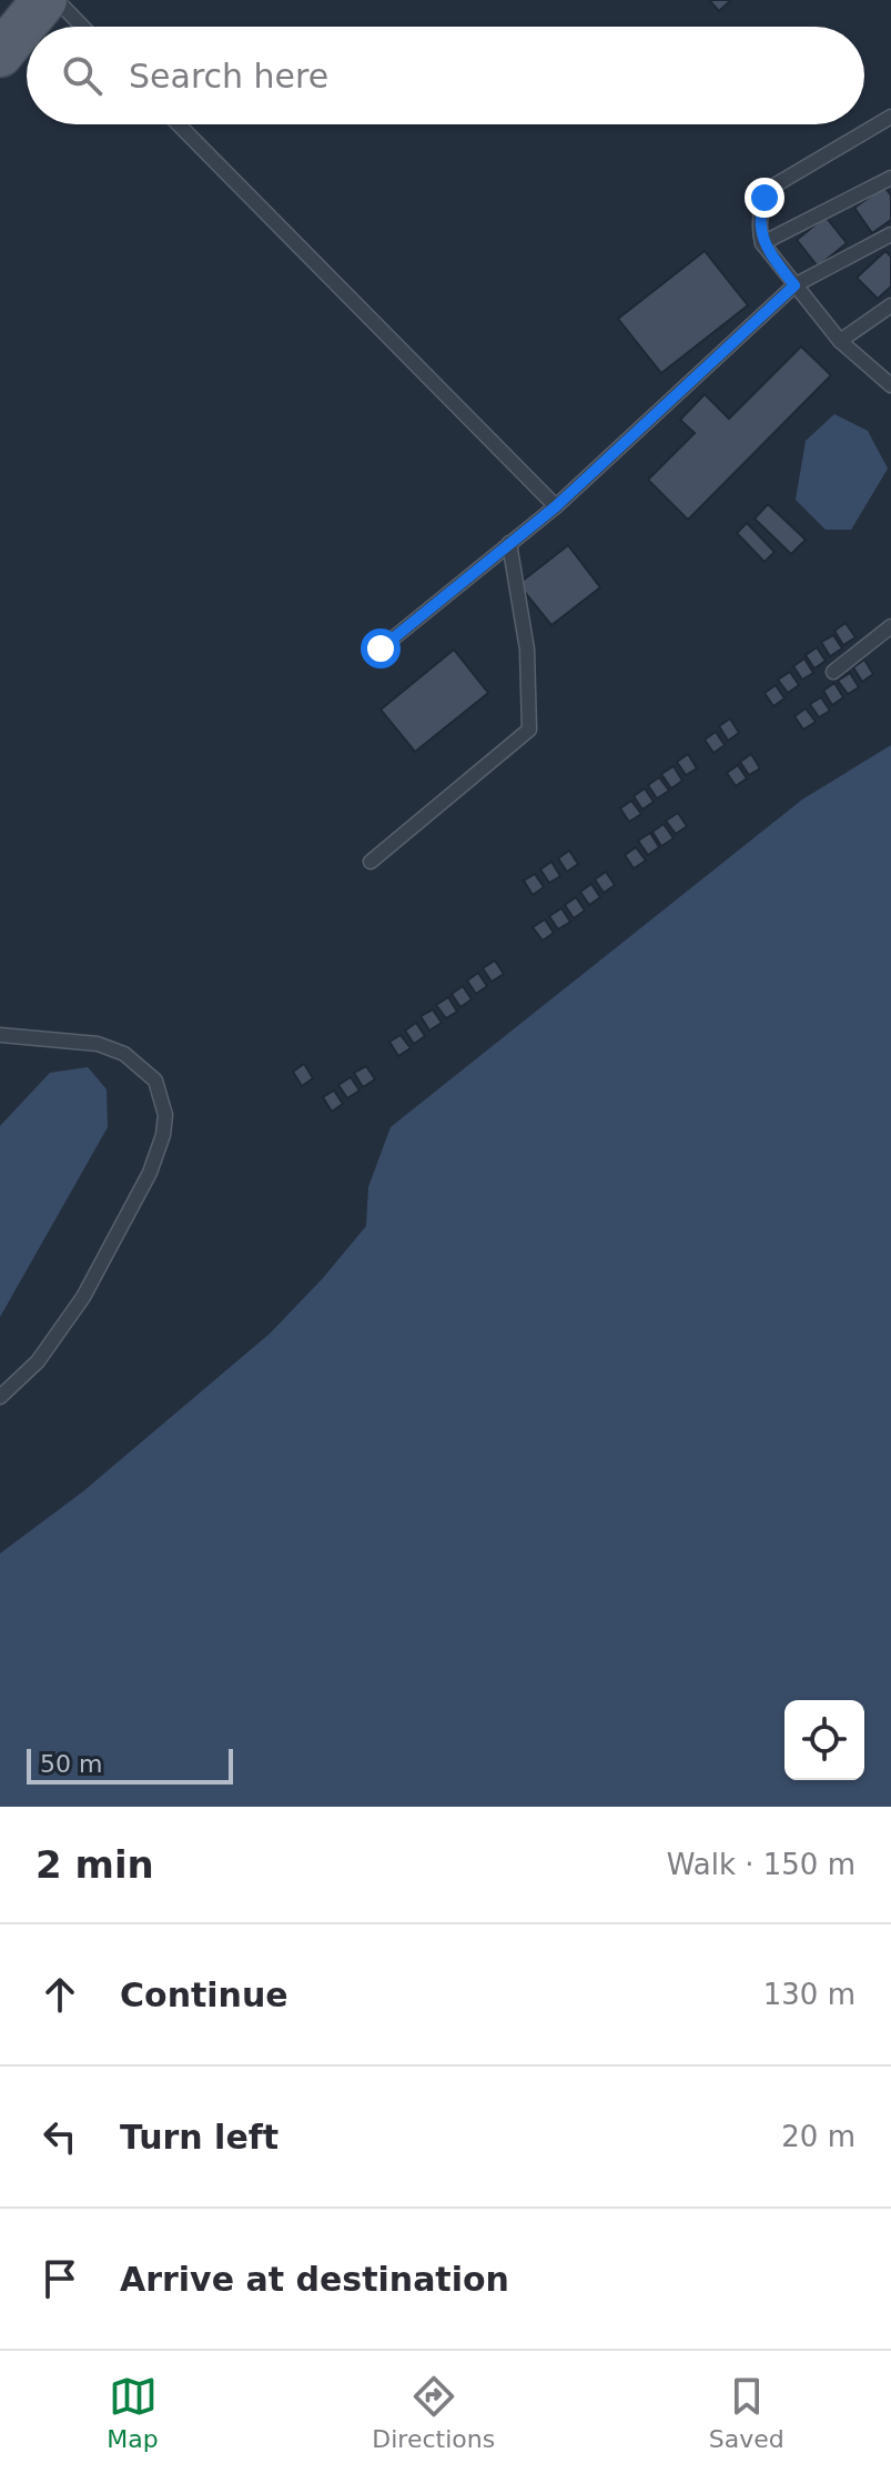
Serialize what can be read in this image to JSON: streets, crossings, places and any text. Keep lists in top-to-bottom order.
{
  "scale_bar": "50 m",
  "page": {
    "search": "Search here",
    "scale": "50 m",
    "heading": ["2 min", "Walk · 150 m"],
    "list": [
      ["Continue", "130 m"],
      ["Turn left", "20 m"],
      "Arrive at destination"
    ],
    "nav": ["Map", "Directions", "Saved"]
  }
}
